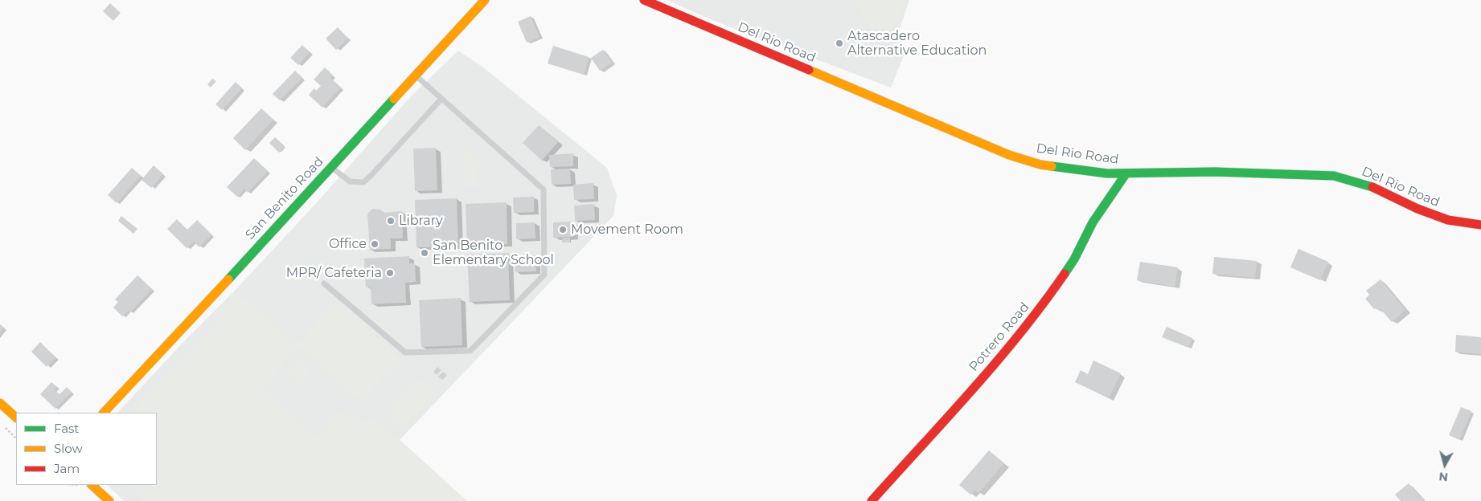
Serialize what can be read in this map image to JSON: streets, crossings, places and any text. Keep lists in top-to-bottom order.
{
  "streets": {
    "street": ["Del Rio Road", "San Benito Road", "Potrero Road"]
  },
  "crossings": [
    ["Del Rio Road", "Potrero Road"]
  ],
  "places": [
    "Atascadero Alternative Education",
    "Library",
    "Movement Room",
    "Office",
    "San Benito Elementary School",
    "MPR/ Cafeteria"
  ],
  "legend": ["Fast", "Slow", "Jam"],
  "north": "bottom"
}
